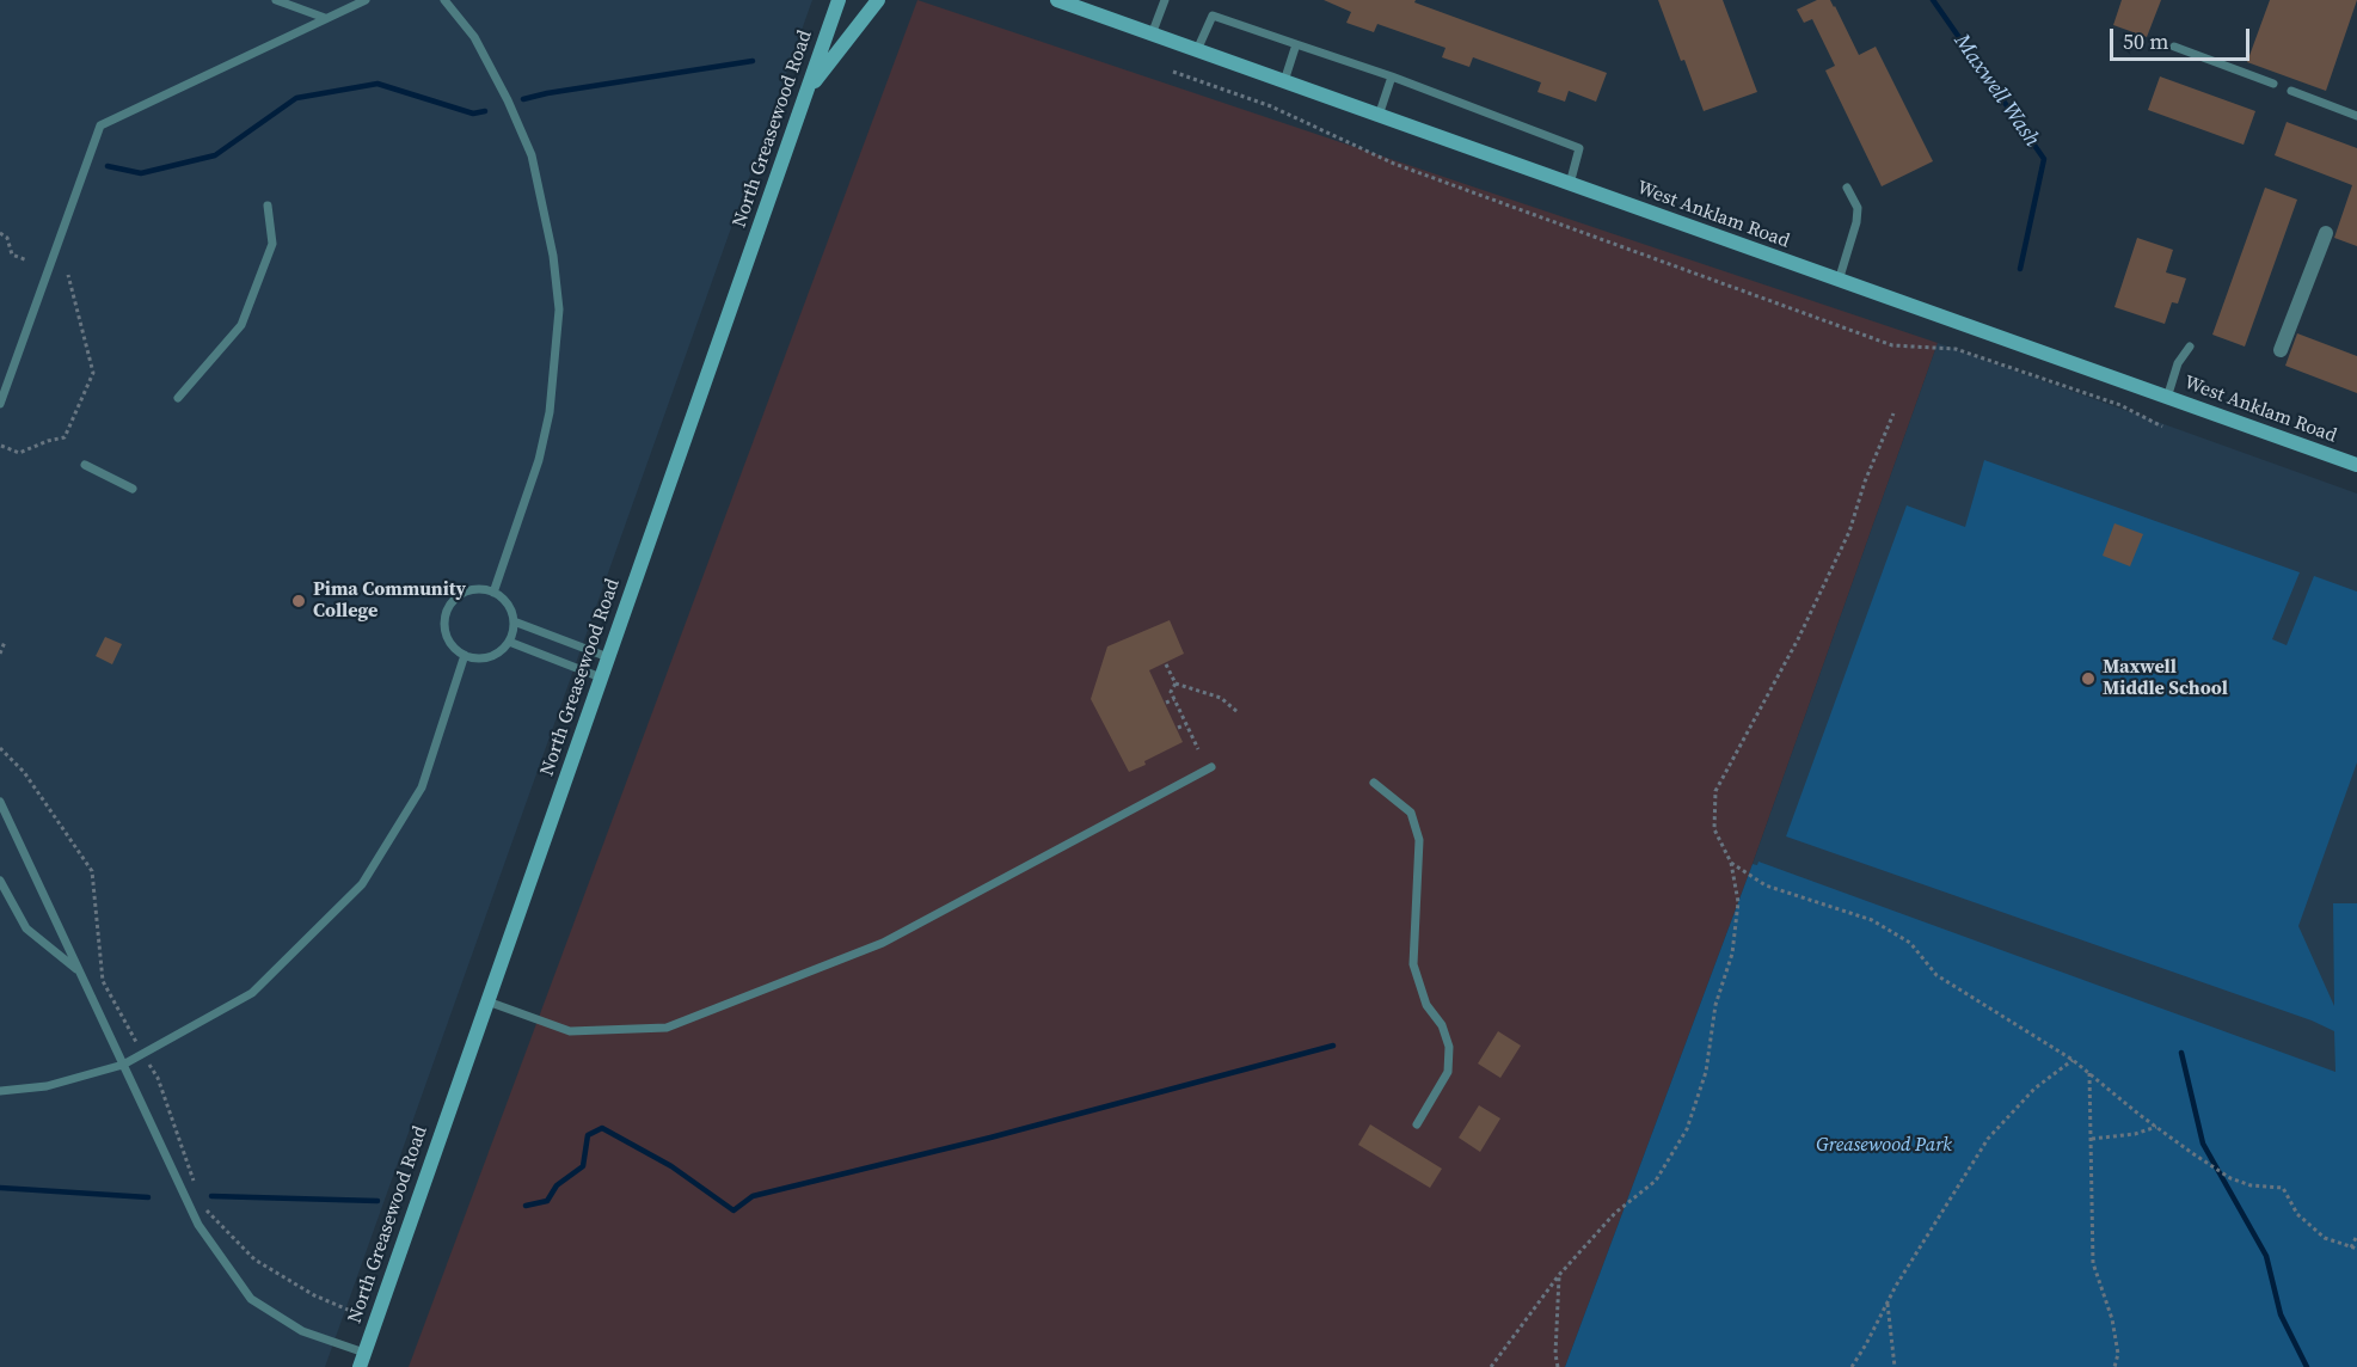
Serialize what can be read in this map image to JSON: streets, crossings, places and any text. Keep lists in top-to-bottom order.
{
  "streets": {
    "main road": ["North Greasewood Road", "West Anklam Road"]
  },
  "water": ["Maxwell Wash"],
  "parks": ["Greasewood Park"],
  "places": ["Pima Community College", "Maxwell Middle School"],
  "scale_bar": "50 m"
}
